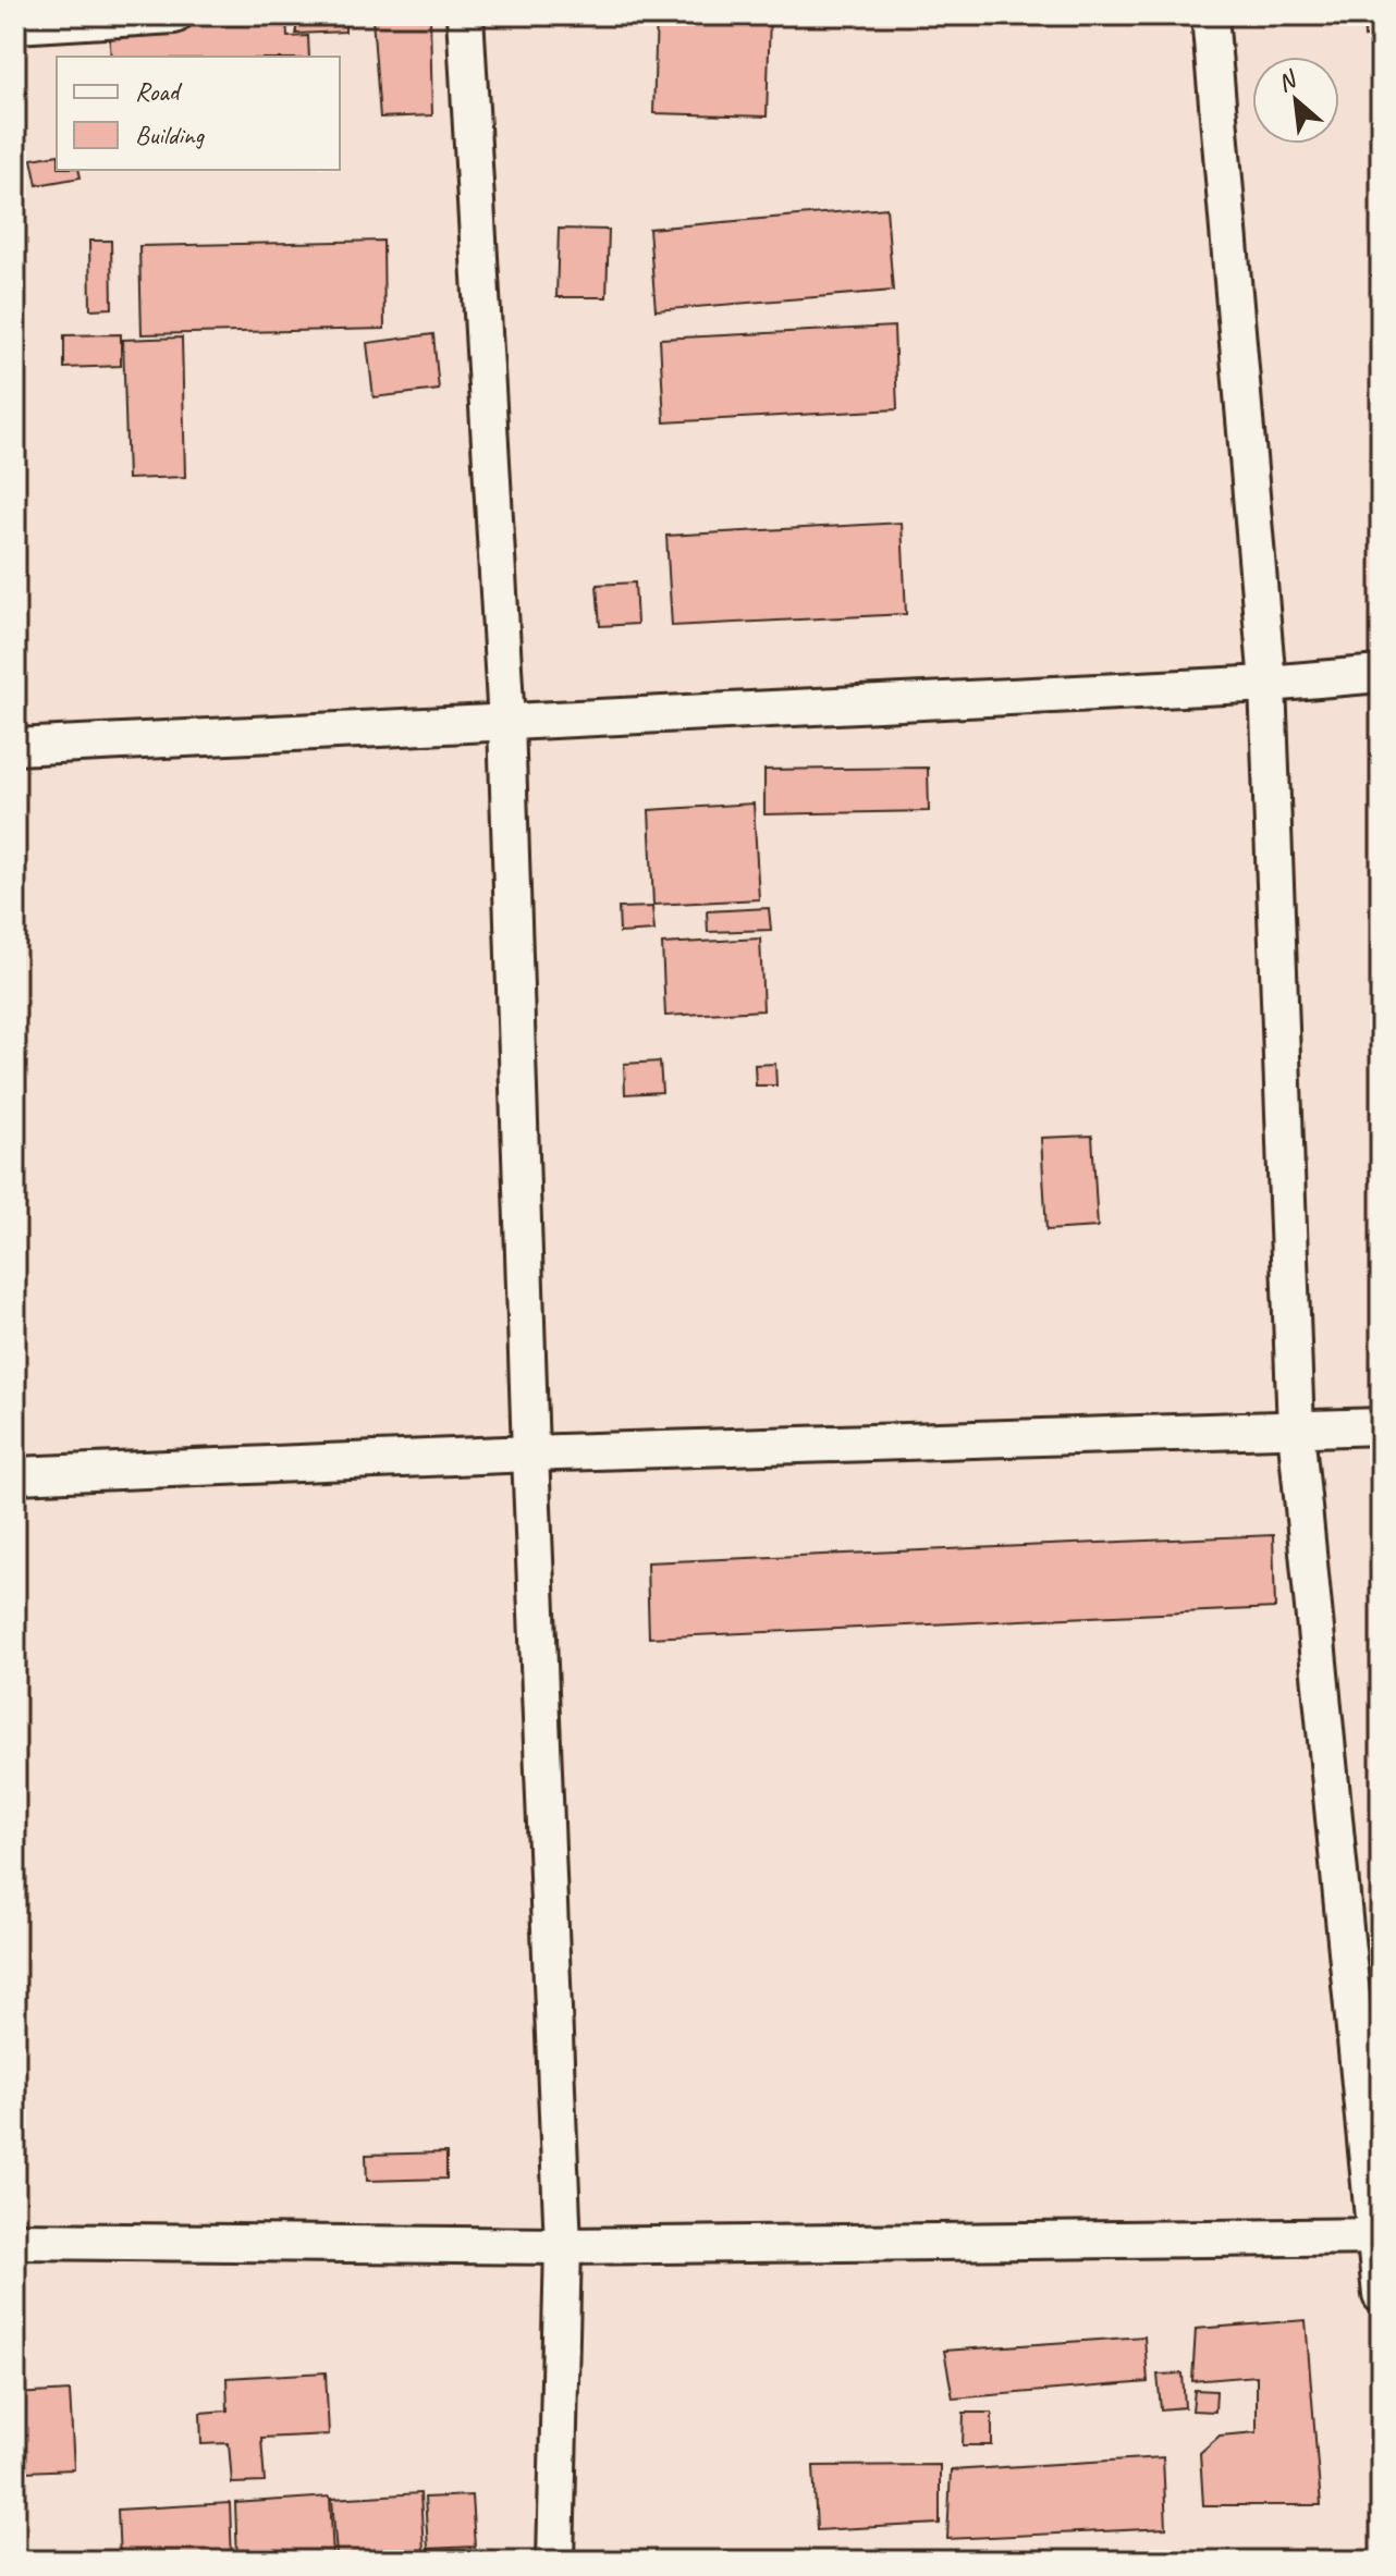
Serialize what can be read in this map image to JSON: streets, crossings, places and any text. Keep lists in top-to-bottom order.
{
  "legend": ["Road", "Building"],
  "north": "top left"
}
